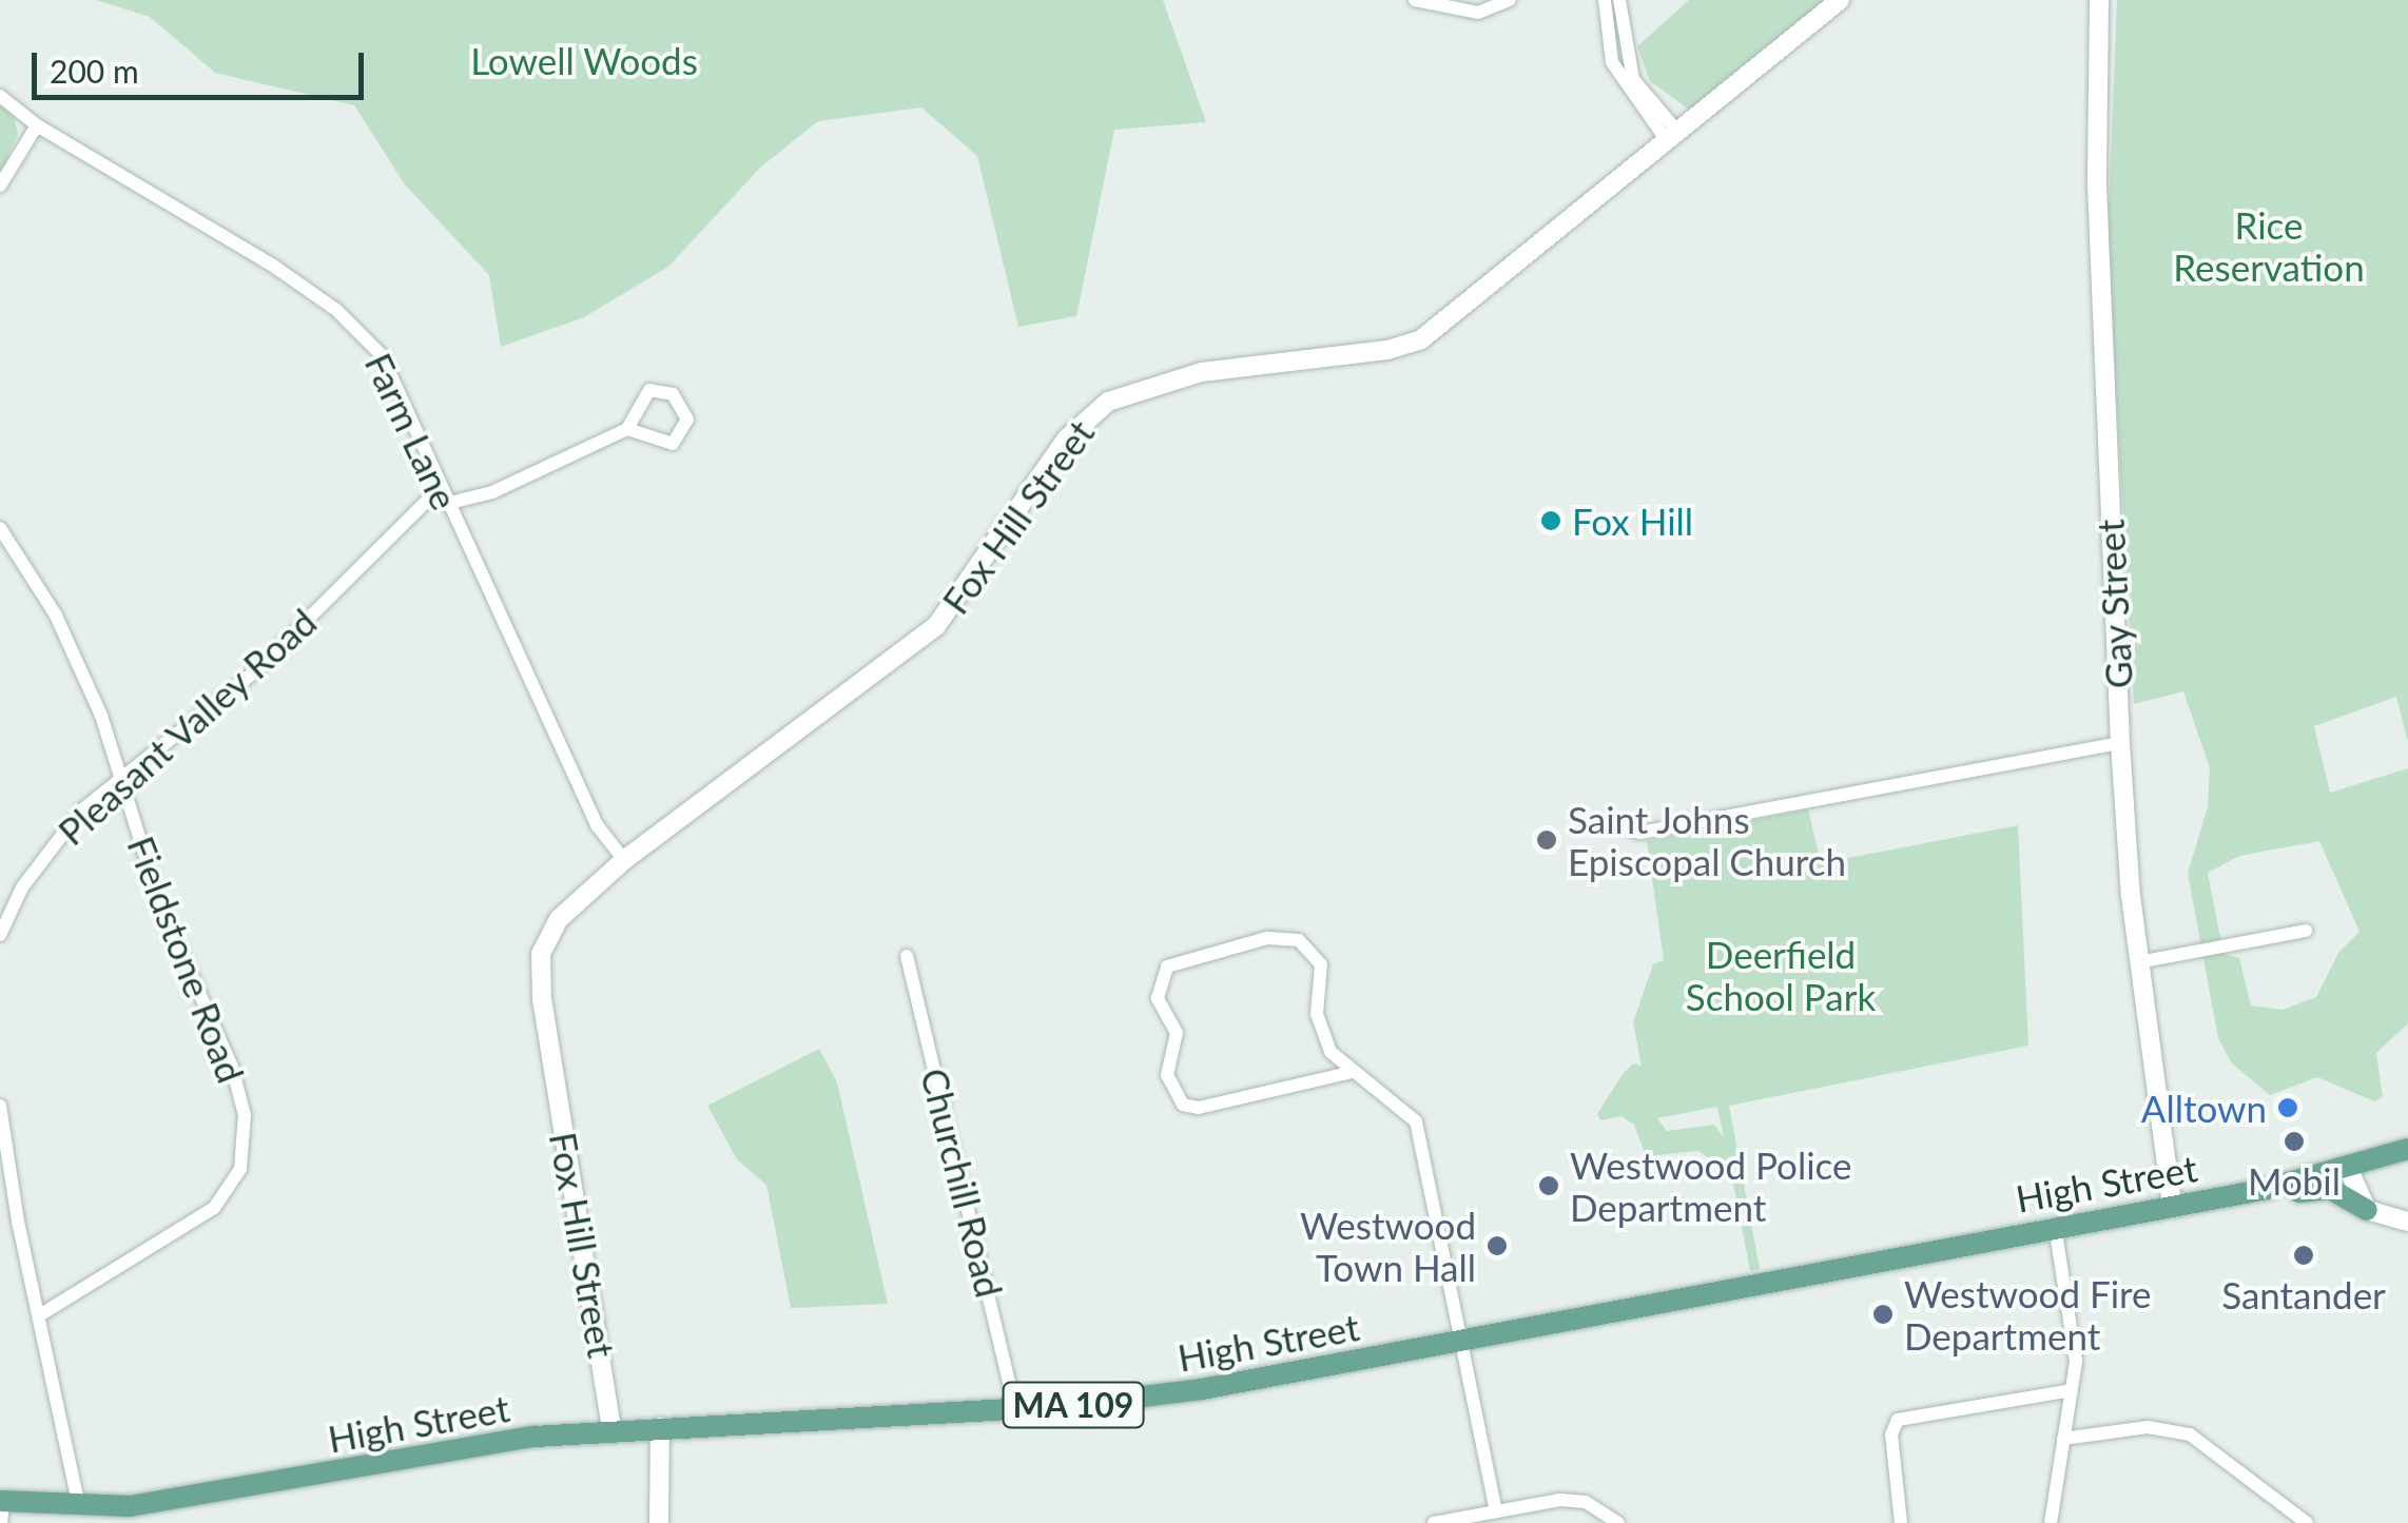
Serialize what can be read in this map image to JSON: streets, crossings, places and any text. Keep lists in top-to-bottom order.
{
  "streets": {
    "main road": ["High Street", "MA 109"],
    "street": [
      "Farm Lane",
      "Fox Hill Street",
      "Gay Street",
      "Pleasant Valley Road",
      "Fieldstone Road",
      "Churchill Road"
    ]
  },
  "crossings": [
    ["Farm Lane", "Fox Hill Street"],
    ["Farm Lane", "Pleasant Valley Road"],
    ["Fox Hill Street", "High Street"],
    ["Gay Street", "High Street"],
    ["Pleasant Valley Road", "Fieldstone Road"],
    ["Churchill Road", "High Street"]
  ],
  "parks": ["Lowell Woods", "Rice Reservation", "Deerfield School Park"],
  "places": [
    "Fox Hill",
    "Saint Johns Episcopal Church",
    "Alltown",
    "Mobil",
    "Westwood Police Department",
    "Westwood Town Hall",
    "Santander",
    "Westwood Fire Department"
  ],
  "scale_bar": "200 m"
}
